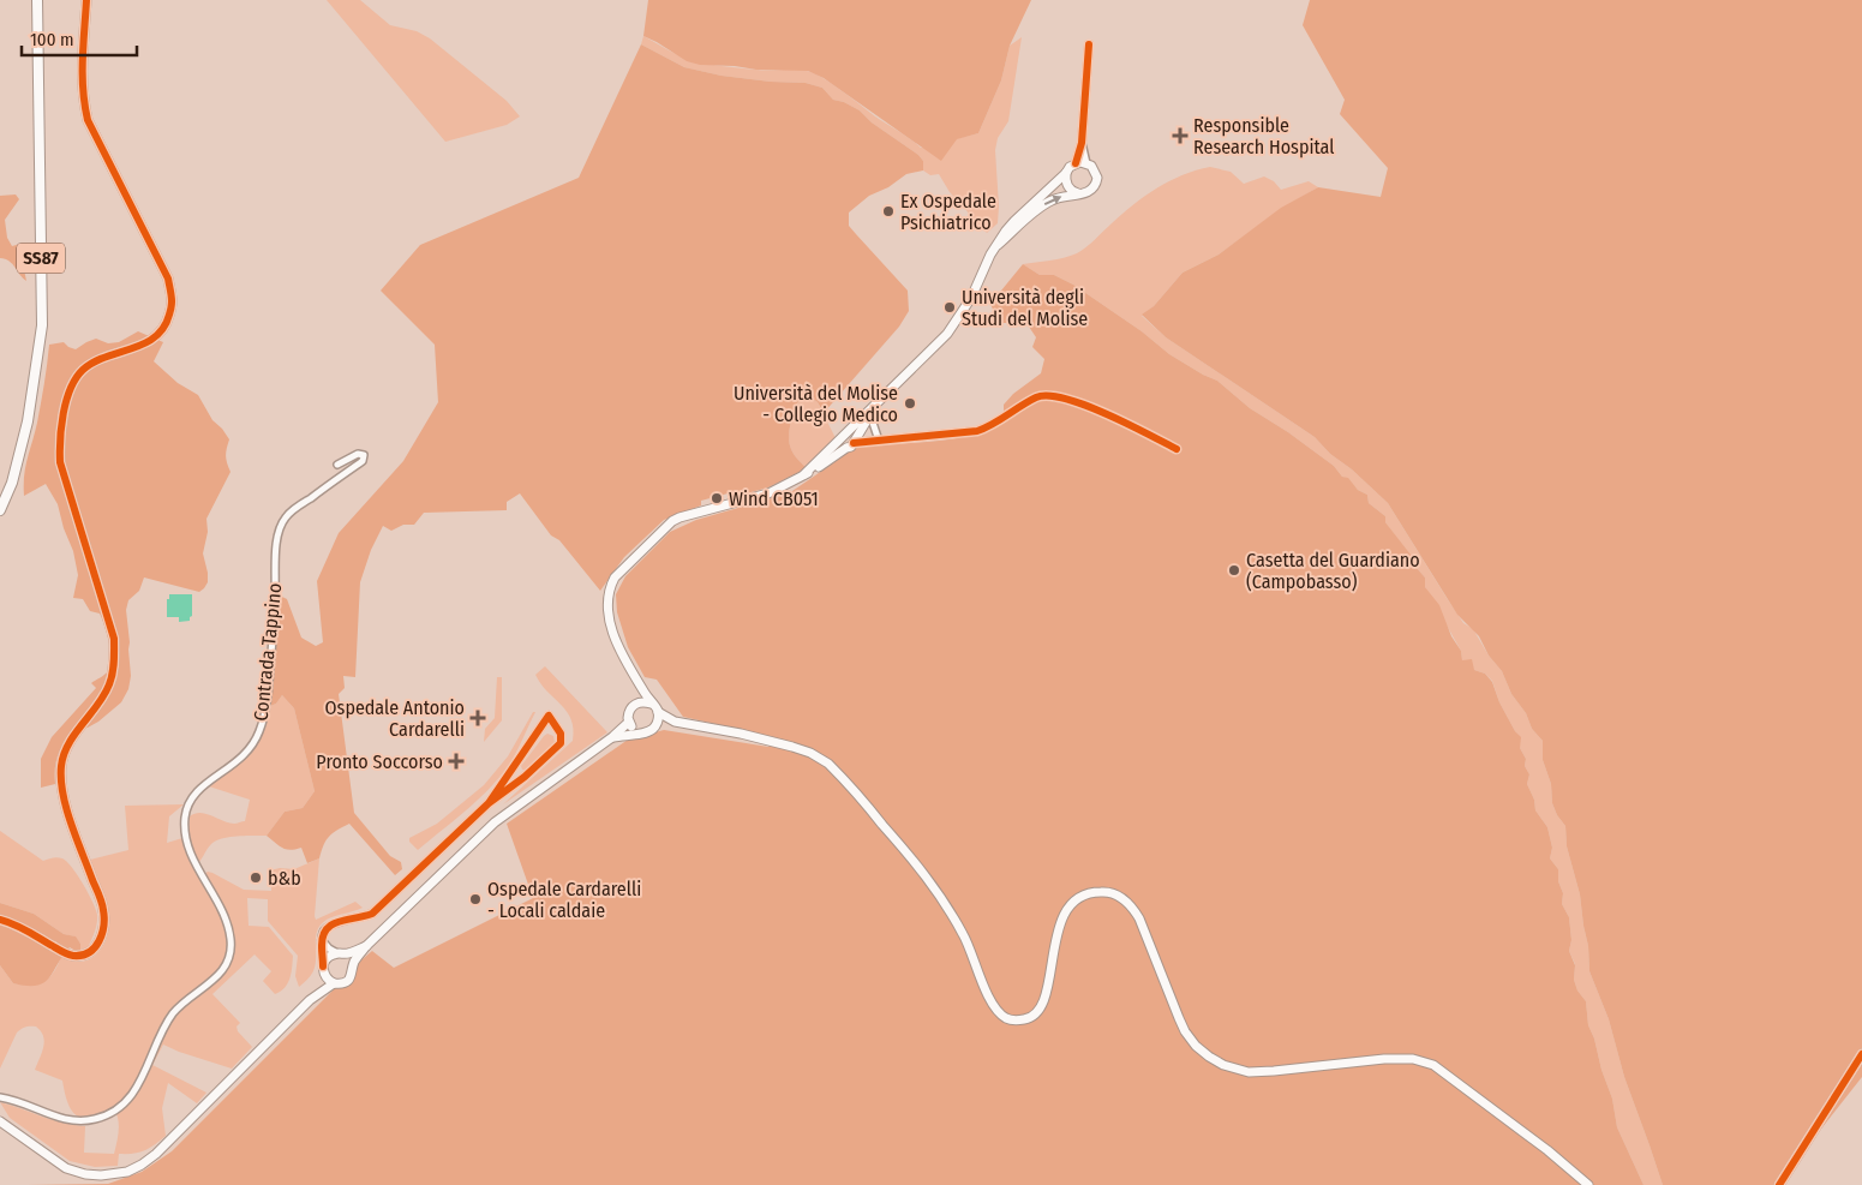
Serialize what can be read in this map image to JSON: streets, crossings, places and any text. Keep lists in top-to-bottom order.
{
  "streets": {
    "main road": ["SS87"],
    "street": ["Contrada Tappino"]
  },
  "places": {
    "health": ["Responsible Research Hospital", "Ospedale Antonio Cardarelli", "Pronto Soccorso"],
    "other": [
      "Ex Ospedale Psichiatrico",
      "Università degli Studi del Molise",
      "Università del Molise - Collegio Medico",
      "Wind CB051",
      "Casetta del Guardiano (Campobasso)",
      "b&b",
      "Ospedale Cardarelli - Locali caldaie"
    ]
  },
  "scale_bar": "100 m"
}
